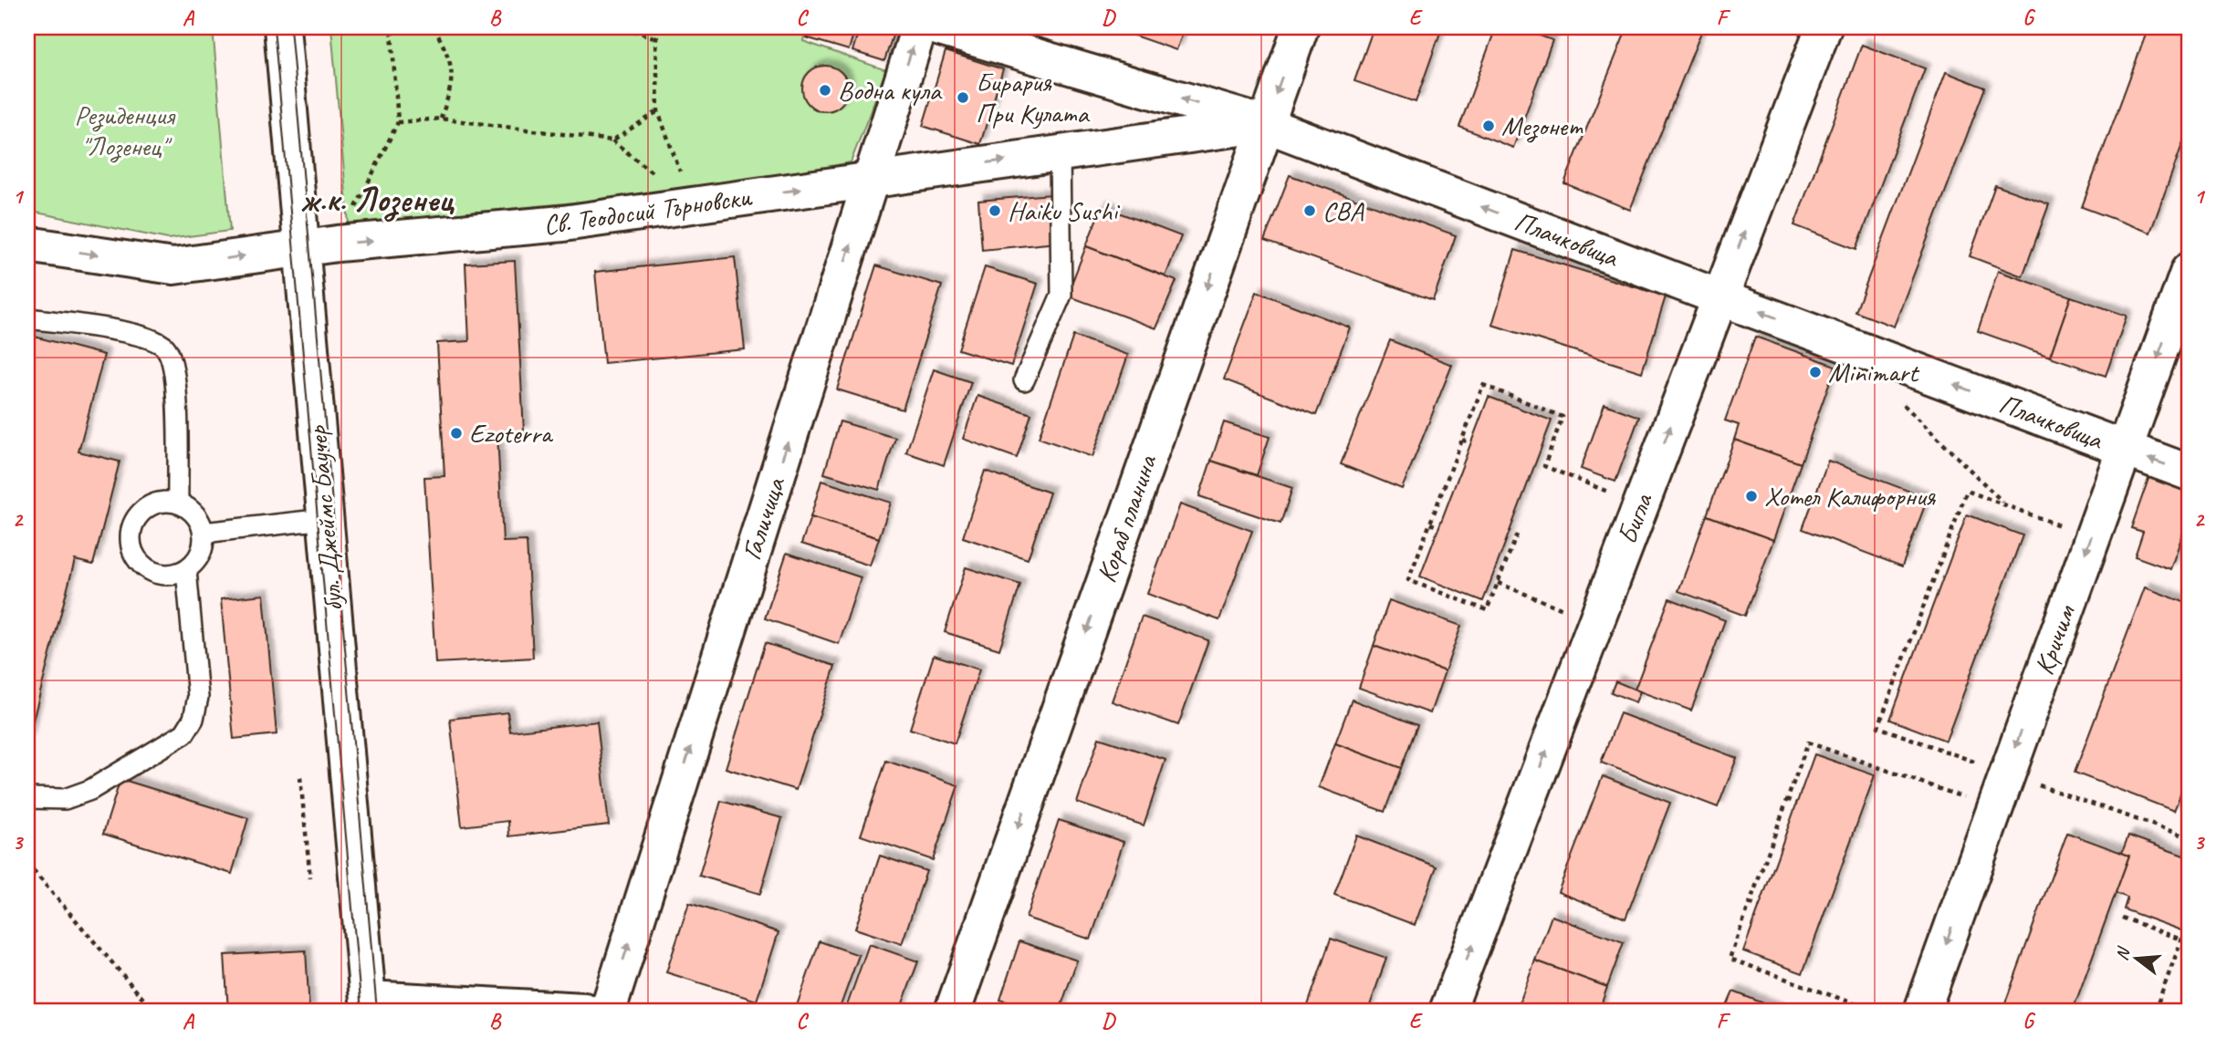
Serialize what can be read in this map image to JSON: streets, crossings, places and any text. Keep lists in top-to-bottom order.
{
  "streets": {
    "street": [
      "Св. Теодосий Търновски",
      "Плачковица",
      "бул. Джеймс Баучер",
      "Галичица",
      "Кораб планина",
      "Бигла",
      "Кричим"
    ]
  },
  "crossings": [
    ["Св. Теодосий Търновски", "Плачковица"],
    ["Св. Теодосий Търновски", "бул. Джеймс Баучер"],
    ["Св. Теодосий Търновски", "Галичица"],
    ["Св. Теодосий Търновски", "Кораб планина"],
    ["Плачковица", "Кораб планина"],
    ["Плачковица", "Бигла"],
    ["Плачковица", "Кричим"]
  ],
  "one_way": [
    "Св. Теодосий Търновски",
    "Плачковица",
    "Галичица",
    "Кораб планина",
    "Бигла",
    "Кричим"
  ],
  "districts": ["ж.к. Лозенец"],
  "parks": ["Резиденция \"Лозенец\""],
  "places": [
    "Водна кула",
    "Бирария При Кулата",
    "Мезонет",
    "Haiku Sushi",
    "CBA",
    "Minimart",
    "Ezoterra",
    "Хотел Калифорния"
  ],
  "north": "left",
  "grid": {
    "columns": [
      "A",
      "B",
      "C",
      "D",
      "E",
      "F",
      "G"
    ],
    "rows": ["1", "2", "3"]
  }
}
